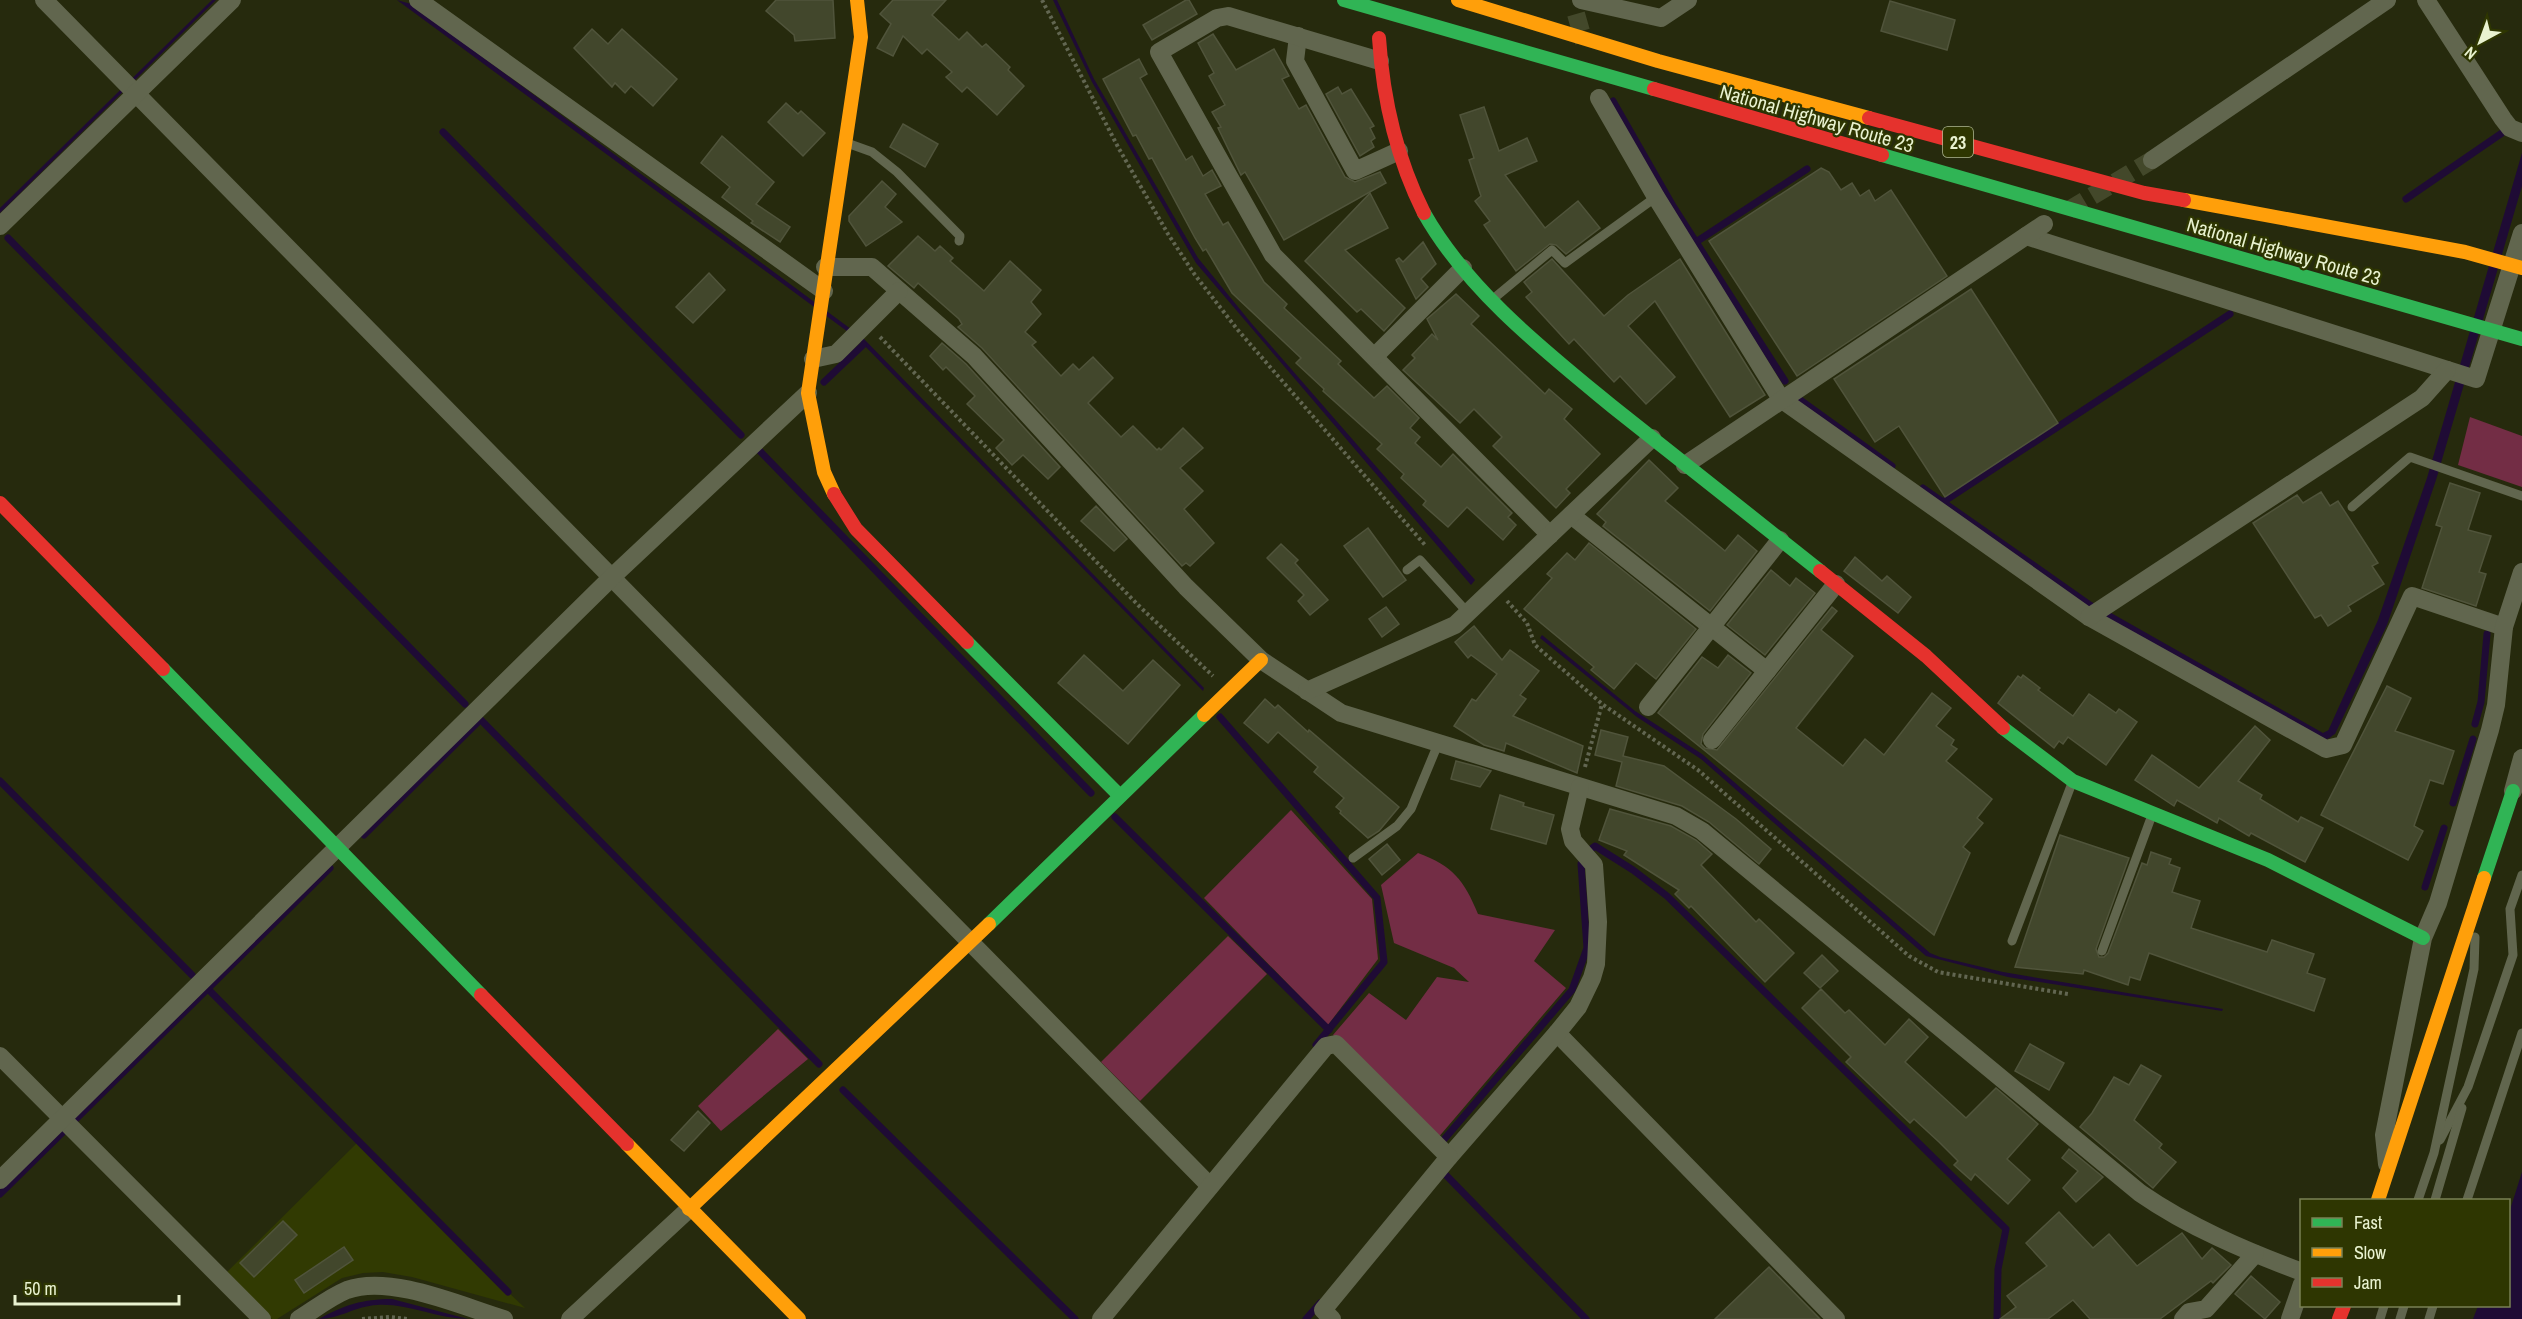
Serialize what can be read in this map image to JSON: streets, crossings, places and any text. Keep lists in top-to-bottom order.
{
  "streets": {
    "main road": ["National Highway Route 23", "23"]
  },
  "legend": ["Fast", "Slow", "Jam"],
  "scale_bar": "50 m",
  "north": "bottom left"
}
